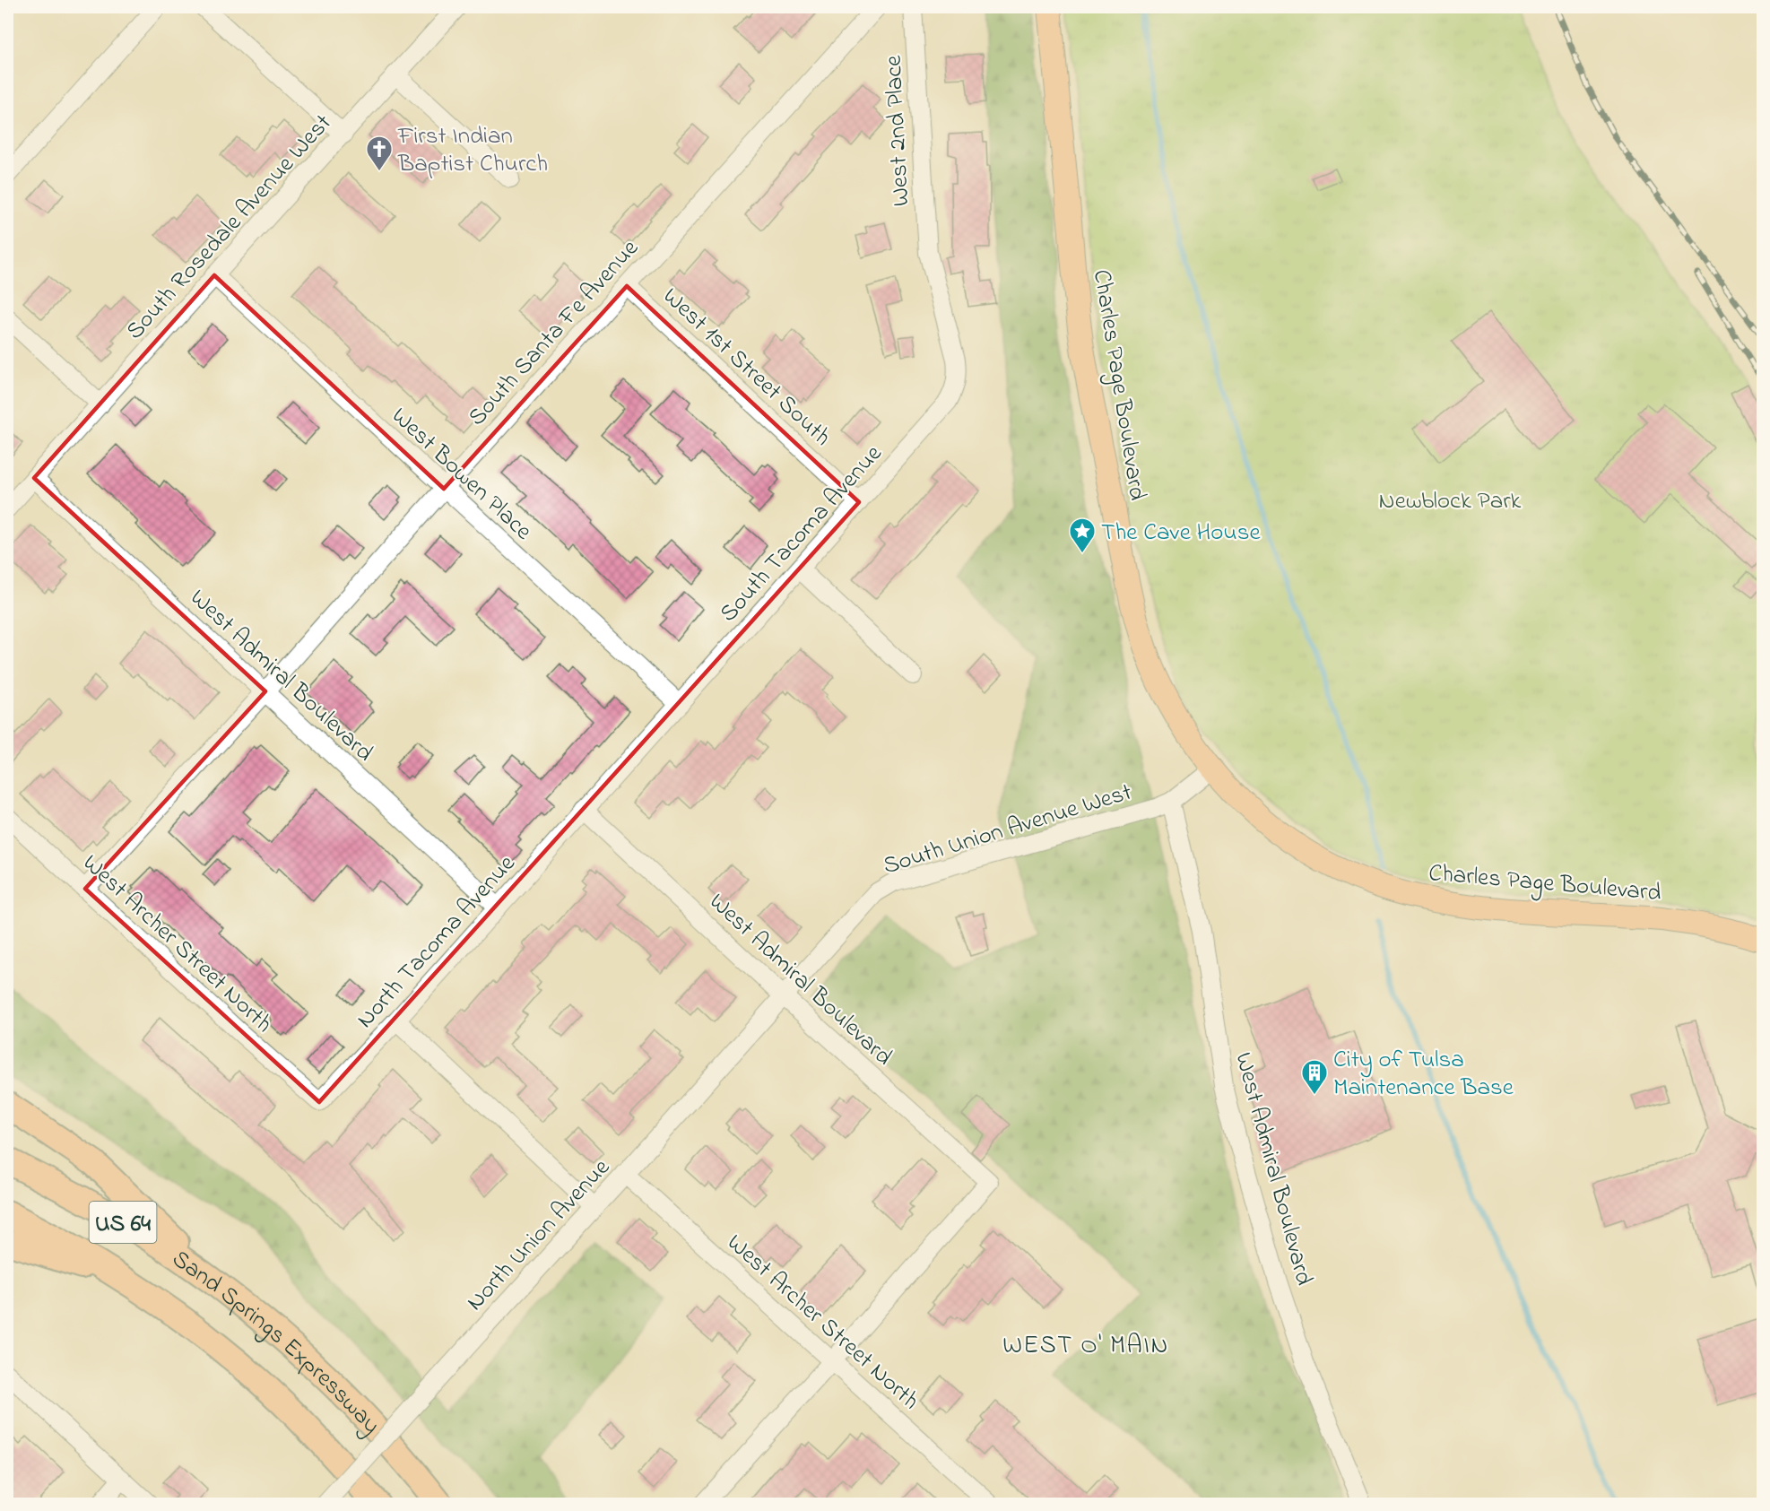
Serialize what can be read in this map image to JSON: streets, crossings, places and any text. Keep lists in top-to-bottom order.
{
  "streets": {
    "highway": ["US 64", "Sand Springs Expressway"],
    "main road": ["Charles Page Boulevard"],
    "street": [
      "West 2nd Place",
      "South Rosedale Avenue West",
      "South Santa Fe Avenue",
      "West 1st Street South",
      "West Bowen Place",
      "South Tacoma Avenue",
      "West Admiral Boulevard",
      "South Union Avenue West",
      "North Tacoma Avenue",
      "West Archer Street North",
      "North Union Avenue"
    ]
  },
  "crossings": [
    ["West 2nd Place", "South Tacoma Avenue"],
    ["South Rosedale Avenue West", "West Bowen Place"],
    ["South Rosedale Avenue West", "West Admiral Boulevard"],
    ["South Santa Fe Avenue", "West 1st Street South"],
    ["South Santa Fe Avenue", "West Bowen Place"],
    ["South Santa Fe Avenue", "West Admiral Boulevard"],
    ["South Santa Fe Avenue", "West Archer Street North"],
    ["West 1st Street South", "South Tacoma Avenue"],
    ["Charles Page Boulevard", "South Union Avenue West"],
    ["West Bowen Place", "South Tacoma Avenue"],
    ["South Tacoma Avenue", "West Admiral Boulevard"],
    ["South Tacoma Avenue", "North Tacoma Avenue"],
    ["West Admiral Boulevard", "South Union Avenue West"],
    ["West Admiral Boulevard", "North Tacoma Avenue"],
    ["West Admiral Boulevard", "West Archer Street North"],
    ["West Admiral Boulevard", "North Union Avenue"],
    ["South Union Avenue West", "North Union Avenue"],
    ["North Tacoma Avenue", "West Archer Street North"],
    ["West Archer Street North", "North Union Avenue"]
  ],
  "districts": ["WEST O' MAIN"],
  "parks": ["Newblock Park"],
  "places": {
    "church": ["First Indian Baptist Church"],
    "place": ["The Cave House"],
    "building": ["City of Tulsa Maintenance Base"]
  }
}
